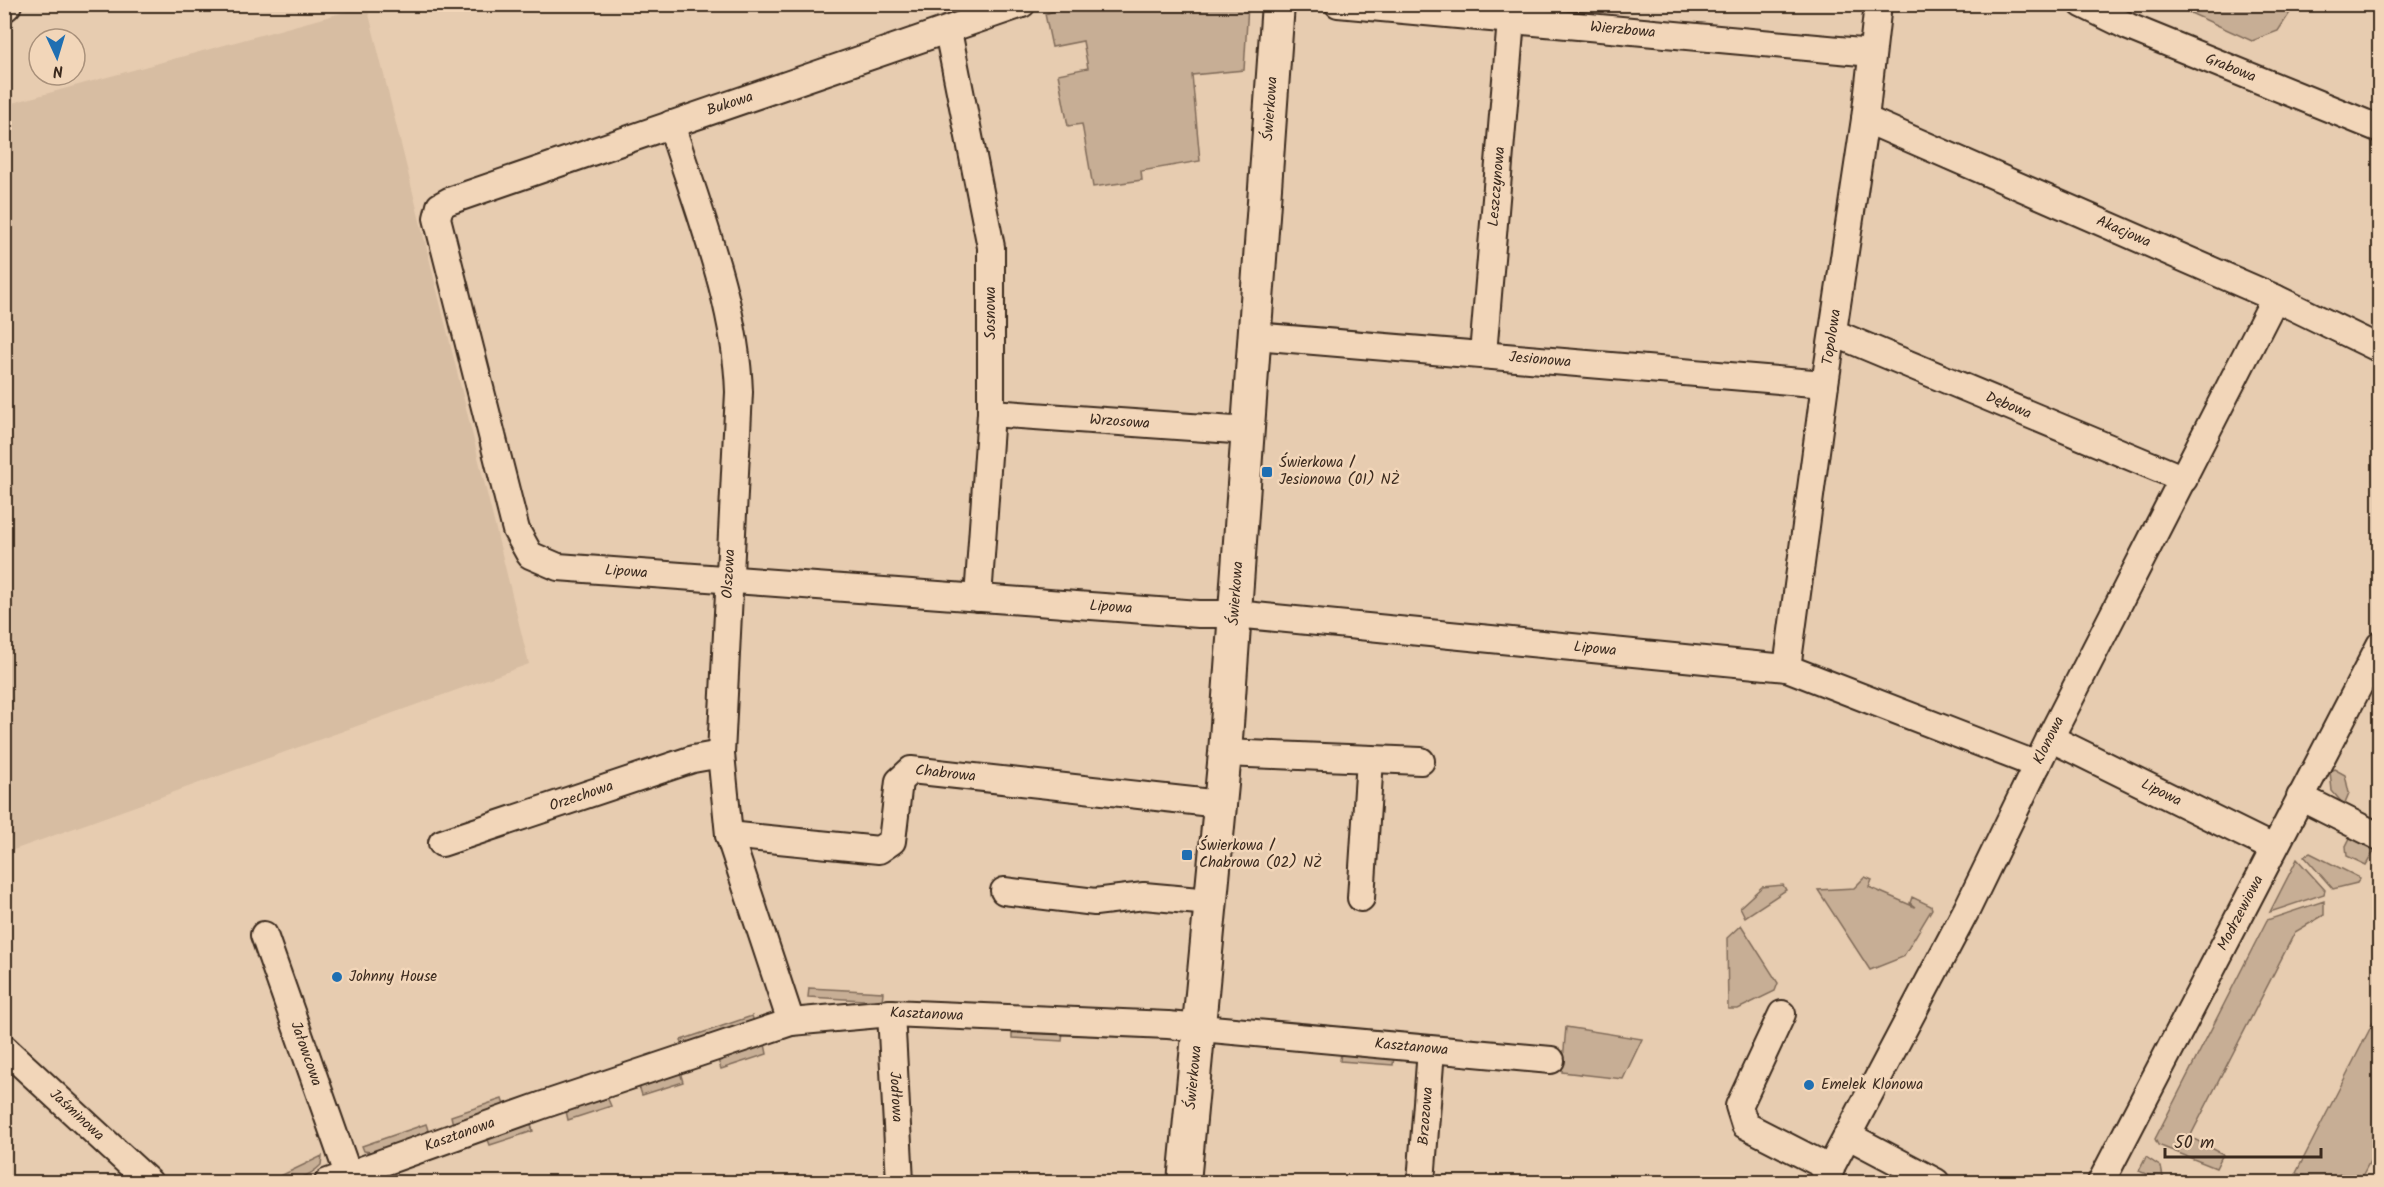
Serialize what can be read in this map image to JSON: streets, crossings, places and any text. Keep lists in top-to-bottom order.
{
  "streets": {
    "street": [
      "Wierzbowa",
      "Grabowa",
      "Bukowa",
      "Świerkowa",
      "Leszczynowa",
      "Akacjowa",
      "Sosnowa",
      "Topolowa",
      "Jesionowa",
      "Dębowa",
      "Wrzosowa",
      "Lipowa",
      "Olszowa",
      "Klonowa",
      "Chabrowa",
      "Orzechowa",
      "Modrzewiowa",
      "Kasztanowa",
      "Jałowcowa",
      "Jodłowa",
      "Jaśminowa",
      "Brzozowa"
    ]
  },
  "crossings": [
    ["Wierzbowa", "Leszczynowa"],
    ["Wierzbowa", "Topolowa"],
    ["Bukowa", "Sosnowa"],
    ["Bukowa", "Lipowa"],
    ["Bukowa", "Olszowa"],
    ["Świerkowa", "Jesionowa"],
    ["Świerkowa", "Wrzosowa"],
    ["Świerkowa", "Lipowa"],
    ["Świerkowa", "Chabrowa"],
    ["Świerkowa", "Kasztanowa"],
    ["Leszczynowa", "Jesionowa"],
    ["Akacjowa", "Topolowa"],
    ["Akacjowa", "Klonowa"],
    ["Sosnowa", "Wrzosowa"],
    ["Sosnowa", "Lipowa"],
    ["Topolowa", "Jesionowa"],
    ["Topolowa", "Dębowa"],
    ["Topolowa", "Lipowa"],
    ["Dębowa", "Klonowa"],
    ["Lipowa", "Olszowa"],
    ["Lipowa", "Klonowa"],
    ["Lipowa", "Modrzewiowa"],
    ["Olszowa", "Chabrowa"],
    ["Olszowa", "Orzechowa"],
    ["Olszowa", "Kasztanowa"],
    ["Kasztanowa", "Jałowcowa"],
    ["Kasztanowa", "Jodłowa"],
    ["Kasztanowa", "Brzozowa"]
  ],
  "places": {
    "transit": ["Świerkowa / Jesionowa (01) NŻ", "Świerkowa / Chabrowa (02) NŻ"],
    "other": ["Johnny House", "Emelek Klonowa"]
  },
  "scale_bar": "50 m",
  "north": "bottom"
}
